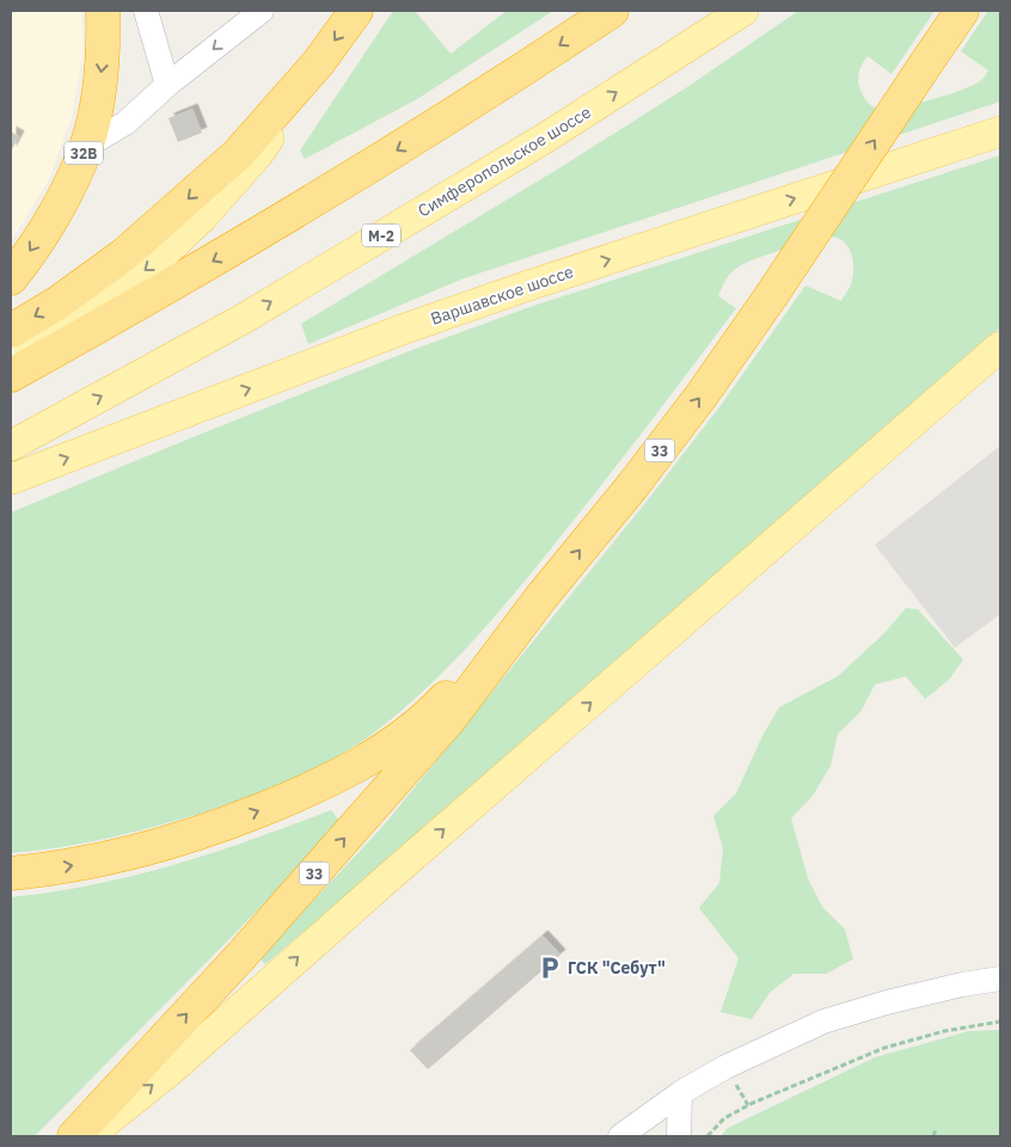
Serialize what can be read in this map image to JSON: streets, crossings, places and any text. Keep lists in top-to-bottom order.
{
  "streets": {
    "highway": ["32B", "33"],
    "main road": ["Симферопольское шоссе", "М-2", "Варшавское шоссе"]
  },
  "one_way": ["Варшавское шоссе"],
  "places": {
    "parking": ["ГСК \"Себут\""]
  }
}
